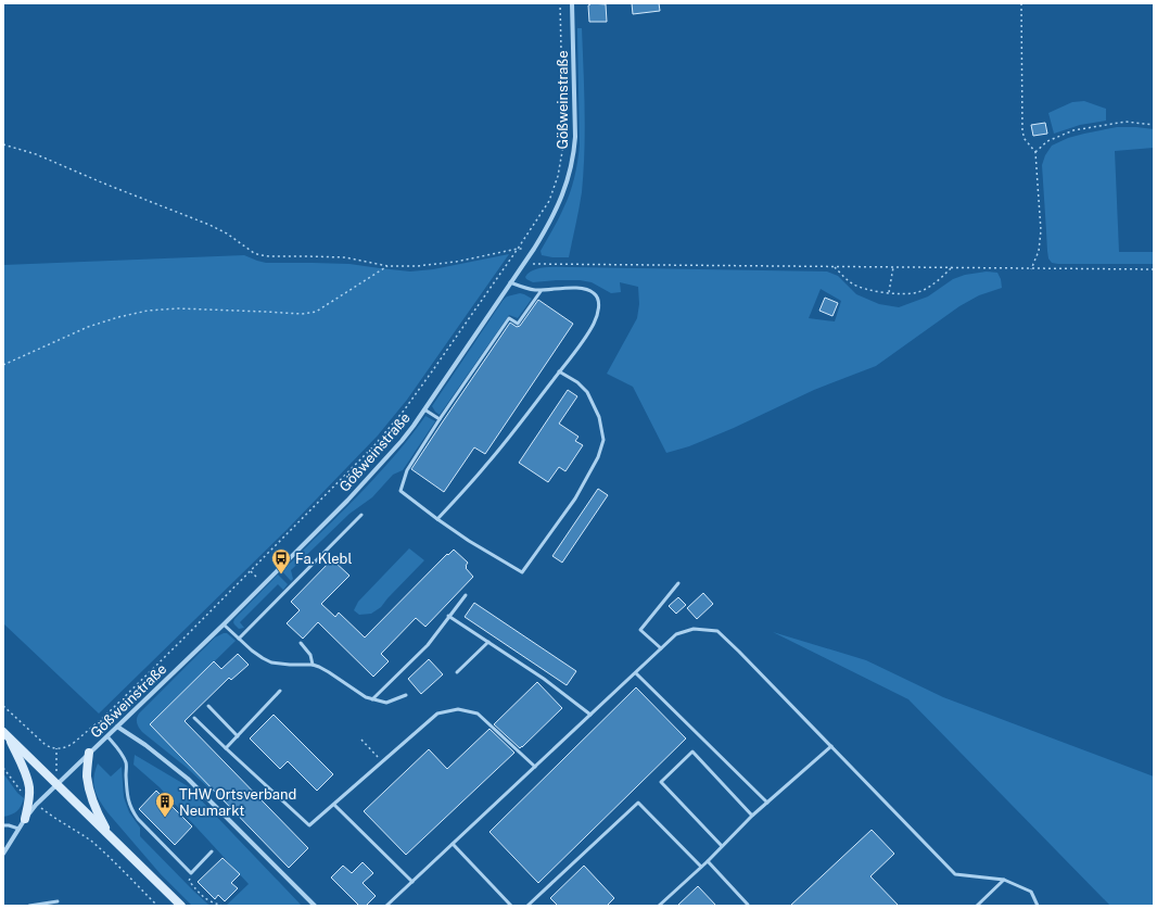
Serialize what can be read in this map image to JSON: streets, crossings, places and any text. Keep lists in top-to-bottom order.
{
  "streets": {
    "street": ["Gößweinstraße"]
  },
  "places": {
    "bus stop": ["Fa. Klebl"],
    "building": ["THW Ortsverband Neumarkt"]
  }
}
